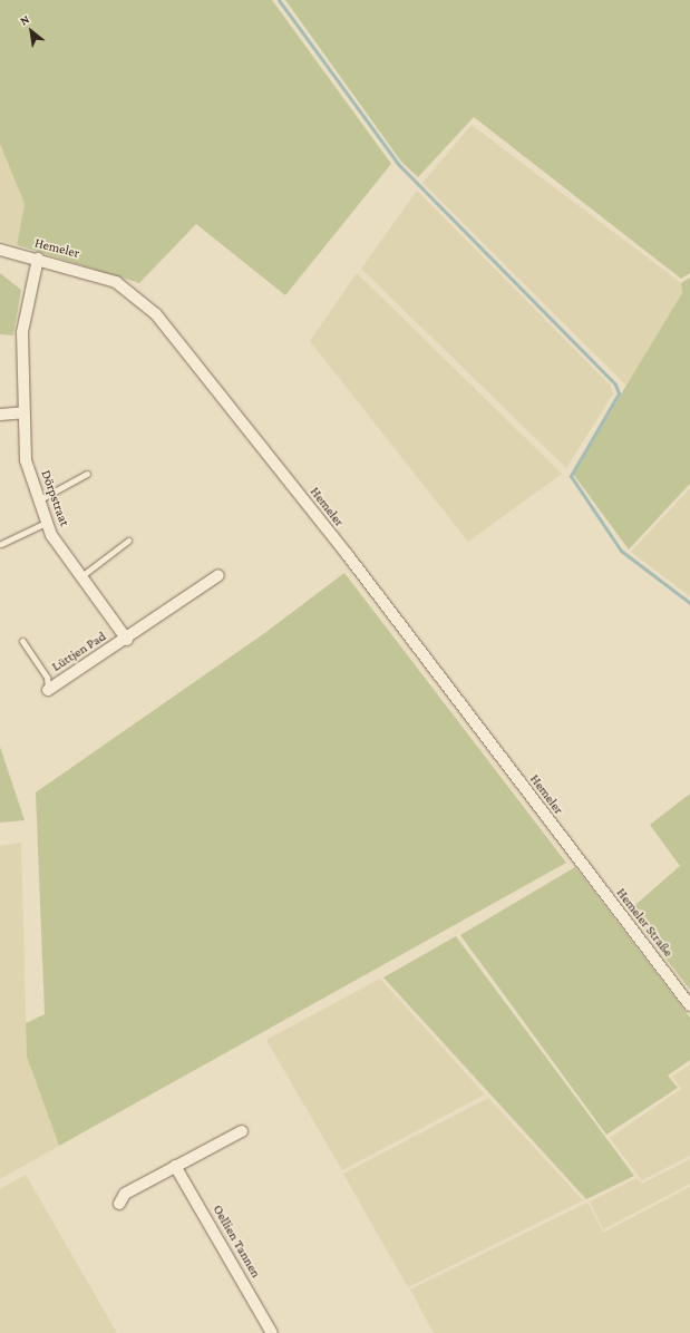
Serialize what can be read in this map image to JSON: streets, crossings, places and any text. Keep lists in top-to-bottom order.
{
  "streets": {
    "street": [
      "Hemeler",
      "Dörpstraat",
      "Lüttjen Pad",
      "Hemeler Straße",
      "Oellien Tannen"
    ]
  },
  "crossings": [
    ["Hemeler", "Dörpstraat"],
    ["Hemeler", "Hemeler Straße"],
    ["Dörpstraat", "Lüttjen Pad"]
  ],
  "north": "top left"
}
